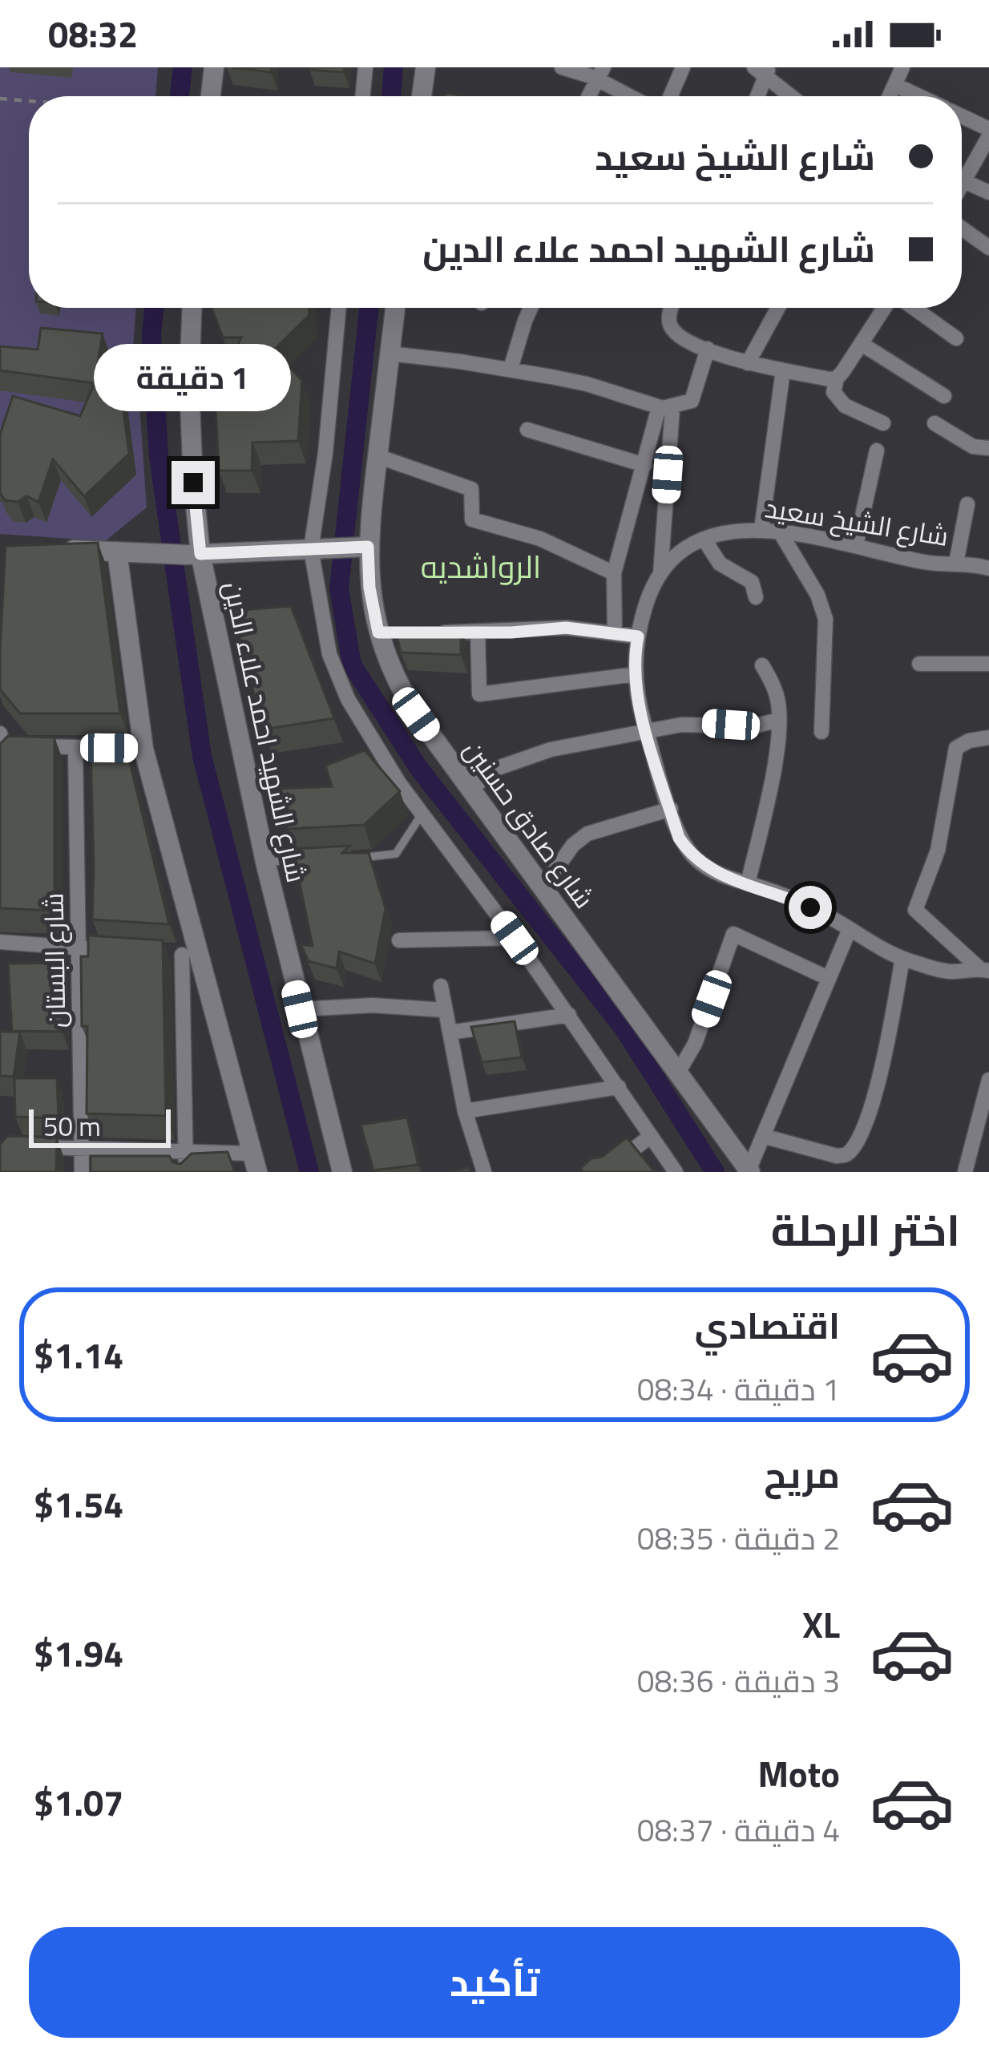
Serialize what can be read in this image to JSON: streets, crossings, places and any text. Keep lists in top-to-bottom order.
{
  "streets": {
    "street": [
      "شارع الشيخ سعيد",
      "شارع الشهيد احمد علاء الدين",
      "شارع صادق حسنين",
      "شارع البستان"
    ]
  },
  "districts": ["الرواشديه"],
  "scale_bar": "50 m",
  "page": {
    "status": "08:32",
    "banner": ["شارع الشيخ سعيد", "شارع الشهيد احمد علاء الدين"],
    "bubble": "1 دقيقة",
    "scale": "50 m",
    "heading": "اختر الرحلة",
    "list": [
      {
        "name": "اقتصادي",
        "note": "1 دقيقة · 08:34",
        "value": "$1.14"
      },
      {
        "name": "مريح",
        "note": "2 دقيقة · 08:35",
        "value": "$1.54"
      },
      {
        "name": "XL",
        "note": "3 دقيقة · 08:36",
        "value": "$1.94"
      },
      {
        "name": "Moto",
        "note": "4 دقيقة · 08:37",
        "value": "$1.07"
      }
    ],
    "buttons": "تأكيد"
  }
}
